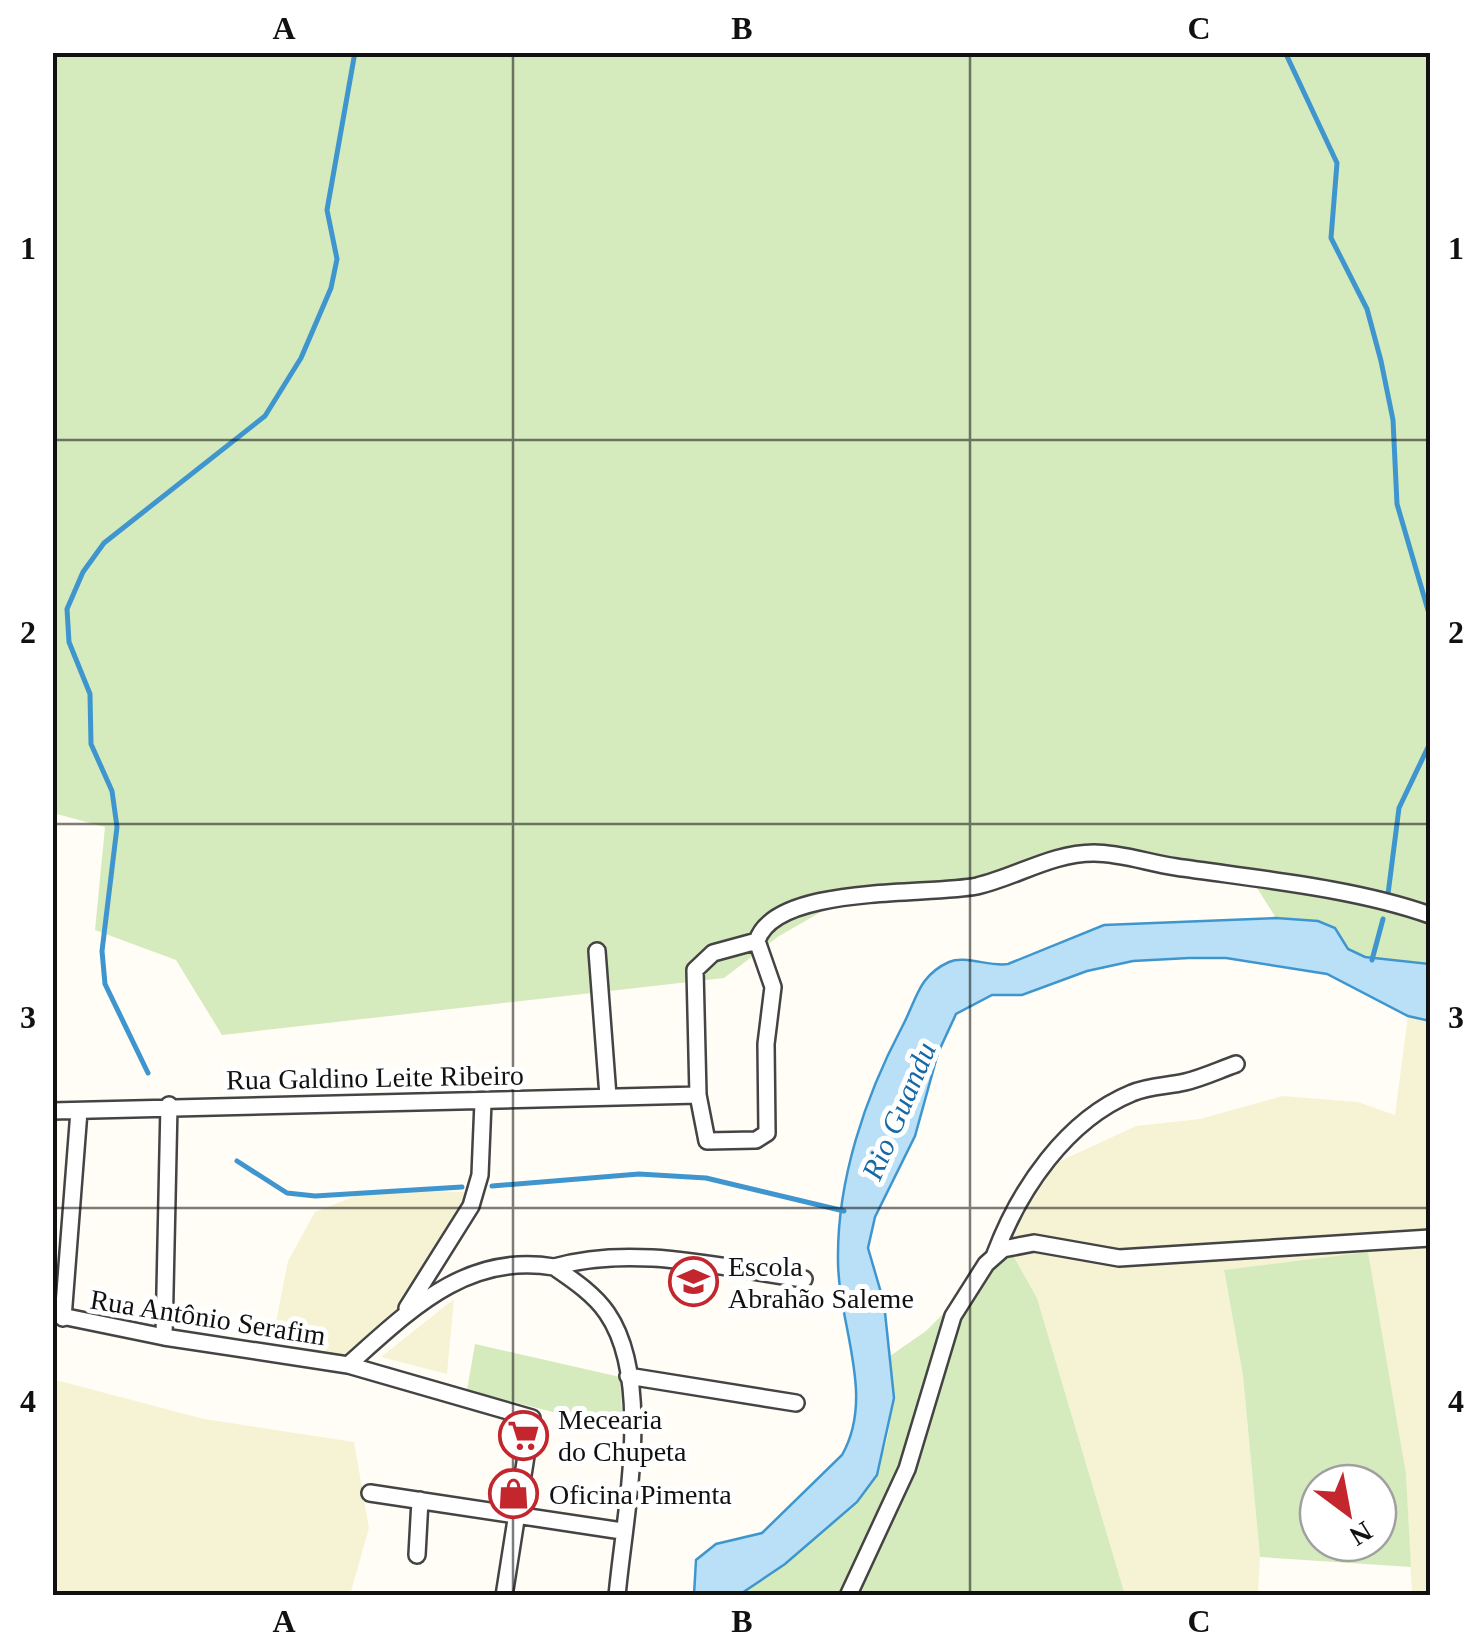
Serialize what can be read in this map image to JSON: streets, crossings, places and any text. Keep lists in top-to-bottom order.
{
  "streets": {
    "street": ["Rua Galdino Leite Ribeiro", "Rua Antônio Serafim"]
  },
  "crossings": [
    ["Rua Galdino Leite Ribeiro", "Rua Antônio Serafim"]
  ],
  "water": ["Rio Guandu"],
  "places": {
    "school or university": ["Escola Abrahão Saleme"],
    "supermarket": ["Mecearia do Chupeta"],
    "shop": ["Oficina Pimenta"]
  },
  "north": "bottom right",
  "grid": {
    "columns": ["A", "B", "C"],
    "rows": [
      "1",
      "2",
      "3",
      "4"
    ]
  }
}
